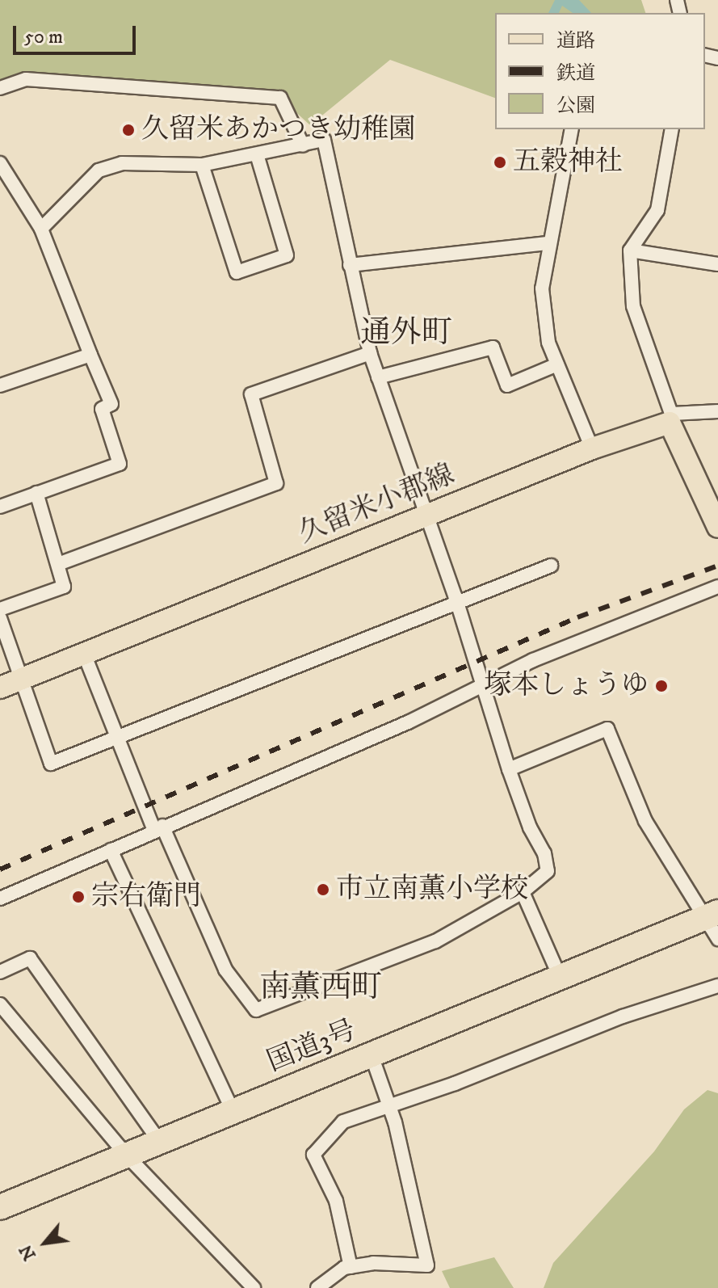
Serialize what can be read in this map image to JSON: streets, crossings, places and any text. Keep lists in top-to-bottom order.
{
  "streets": {
    "highway": ["国道3号"],
    "main road": ["久留米小郡線"]
  },
  "districts": ["通外町", "南薫西町"],
  "places": [
    "久留米あかつき幼稚園",
    "五穀神社",
    "塚本しょうゆ",
    "市立南薫小学校",
    "宗右衛門"
  ],
  "legend": ["道路", "鉄道", "公園"],
  "scale_bar": "50 m",
  "north": "bottom left"
}
